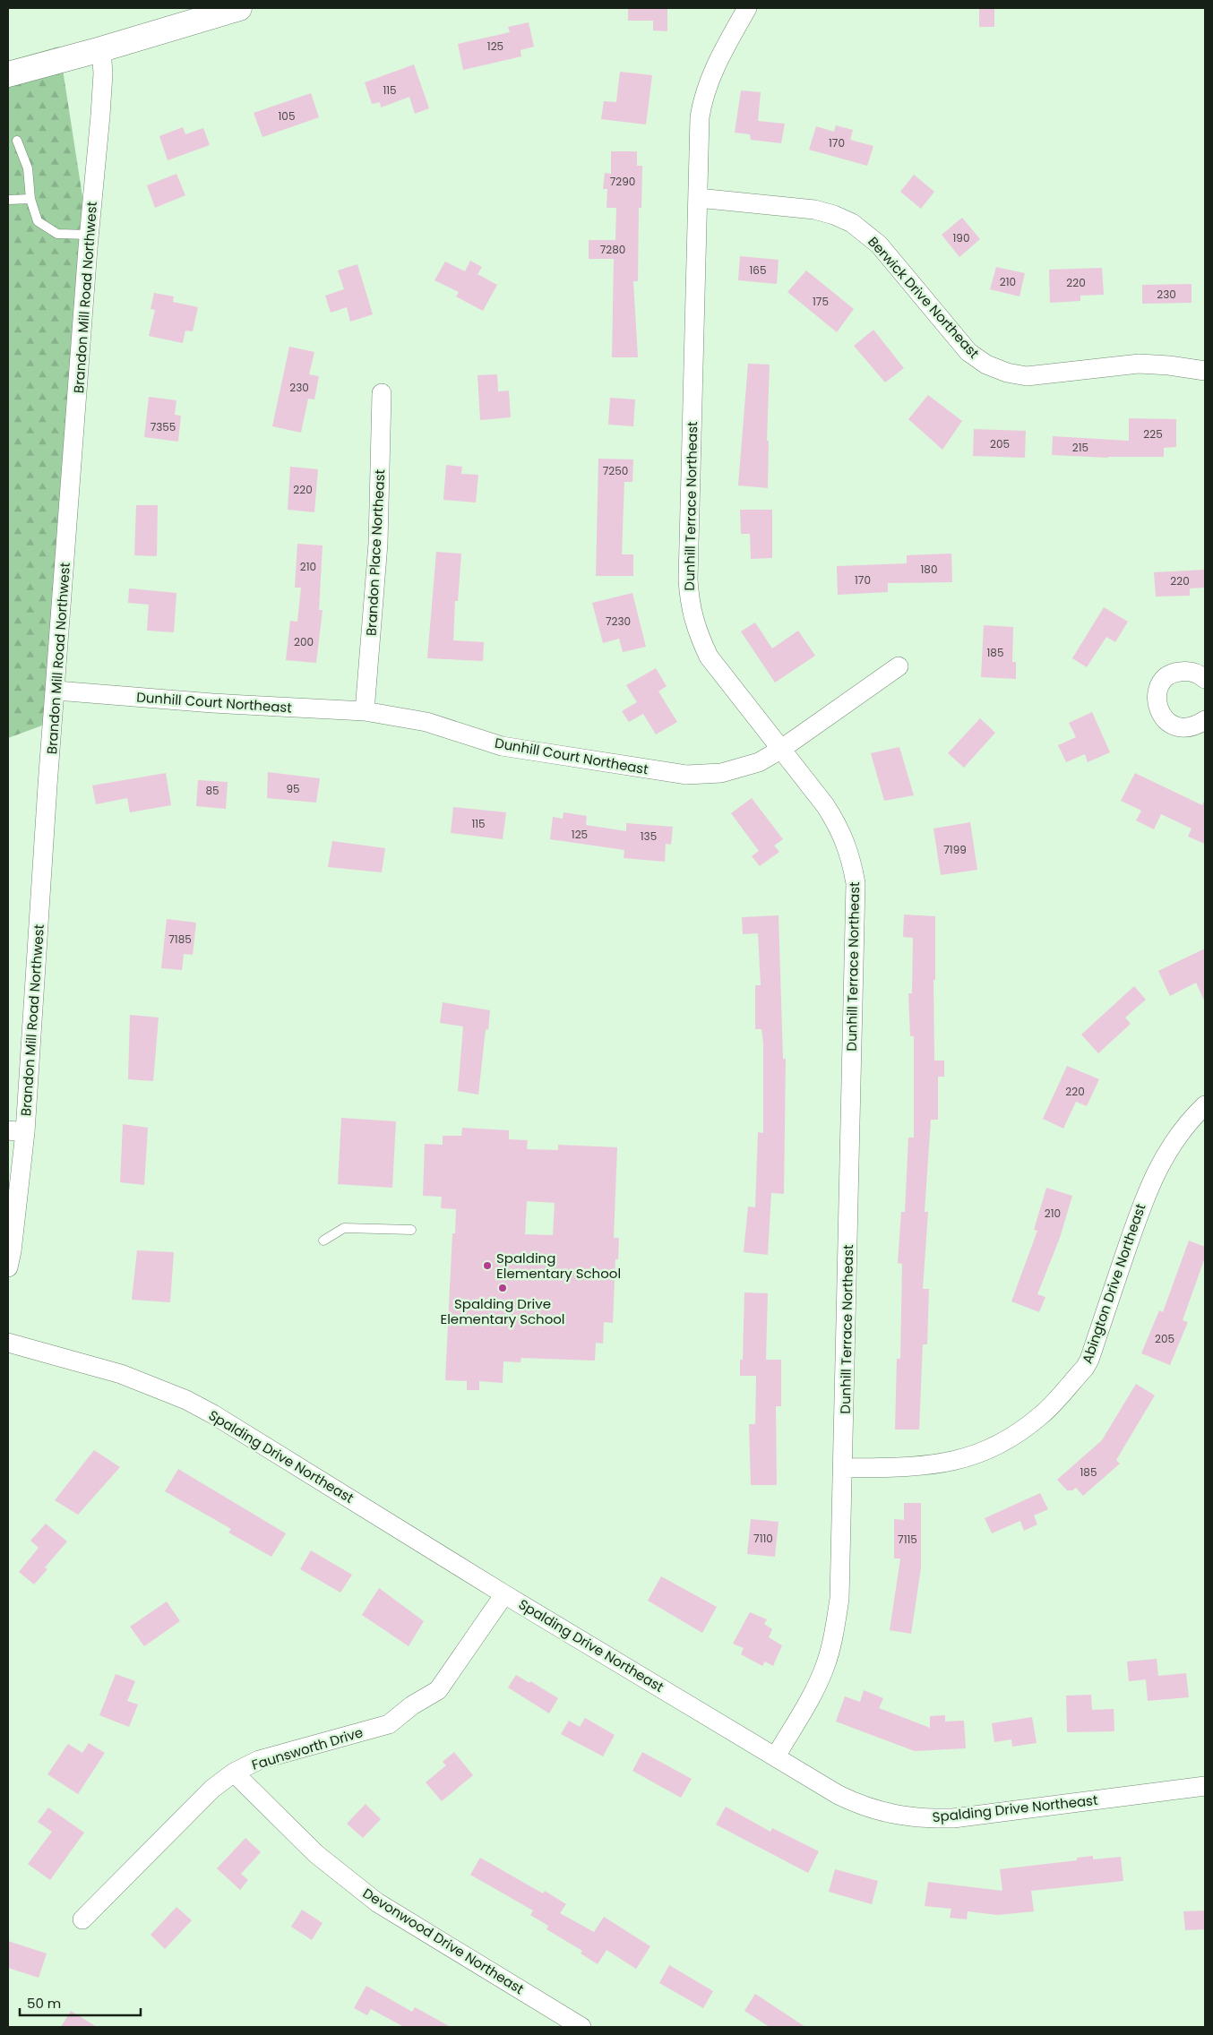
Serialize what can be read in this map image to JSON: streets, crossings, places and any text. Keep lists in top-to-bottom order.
{
  "streets": {
    "street": [
      "Brandon Mill Road Northwest",
      "Berwick Drive Northeast",
      "Dunhill Terrace Northeast",
      "Brandon Place Northeast",
      "Dunhill Court Northeast",
      "Abington Drive Northeast",
      "Spalding Drive Northeast",
      "Faunsworth Drive",
      "Devonwood Drive Northeast"
    ]
  },
  "crossings": [
    ["Brandon Mill Road Northwest", "Dunhill Court Northeast"],
    ["Berwick Drive Northeast", "Dunhill Terrace Northeast"],
    ["Dunhill Terrace Northeast", "Dunhill Court Northeast"],
    ["Dunhill Terrace Northeast", "Abington Drive Northeast"],
    ["Dunhill Terrace Northeast", "Spalding Drive Northeast"],
    ["Brandon Place Northeast", "Dunhill Court Northeast"],
    ["Spalding Drive Northeast", "Faunsworth Drive"],
    ["Faunsworth Drive", "Devonwood Drive Northeast"]
  ],
  "places": ["Spalding Elementary School", "Spalding Drive Elementary School"],
  "house_numbers": [
    "125",
    "115",
    "105",
    "170",
    "7290",
    "190",
    "7280",
    "165",
    "210",
    "220",
    "230",
    "175",
    "230",
    "7355",
    "225",
    "205",
    "215",
    "7250",
    "220",
    "210",
    "180",
    "170",
    "220",
    "7230",
    "200",
    "185",
    "95",
    "85",
    "115",
    "125",
    "135",
    "7199",
    "7185",
    "220",
    "210",
    "205",
    "185",
    "7110",
    "7115"
  ],
  "scale_bar": "50 m"
}
